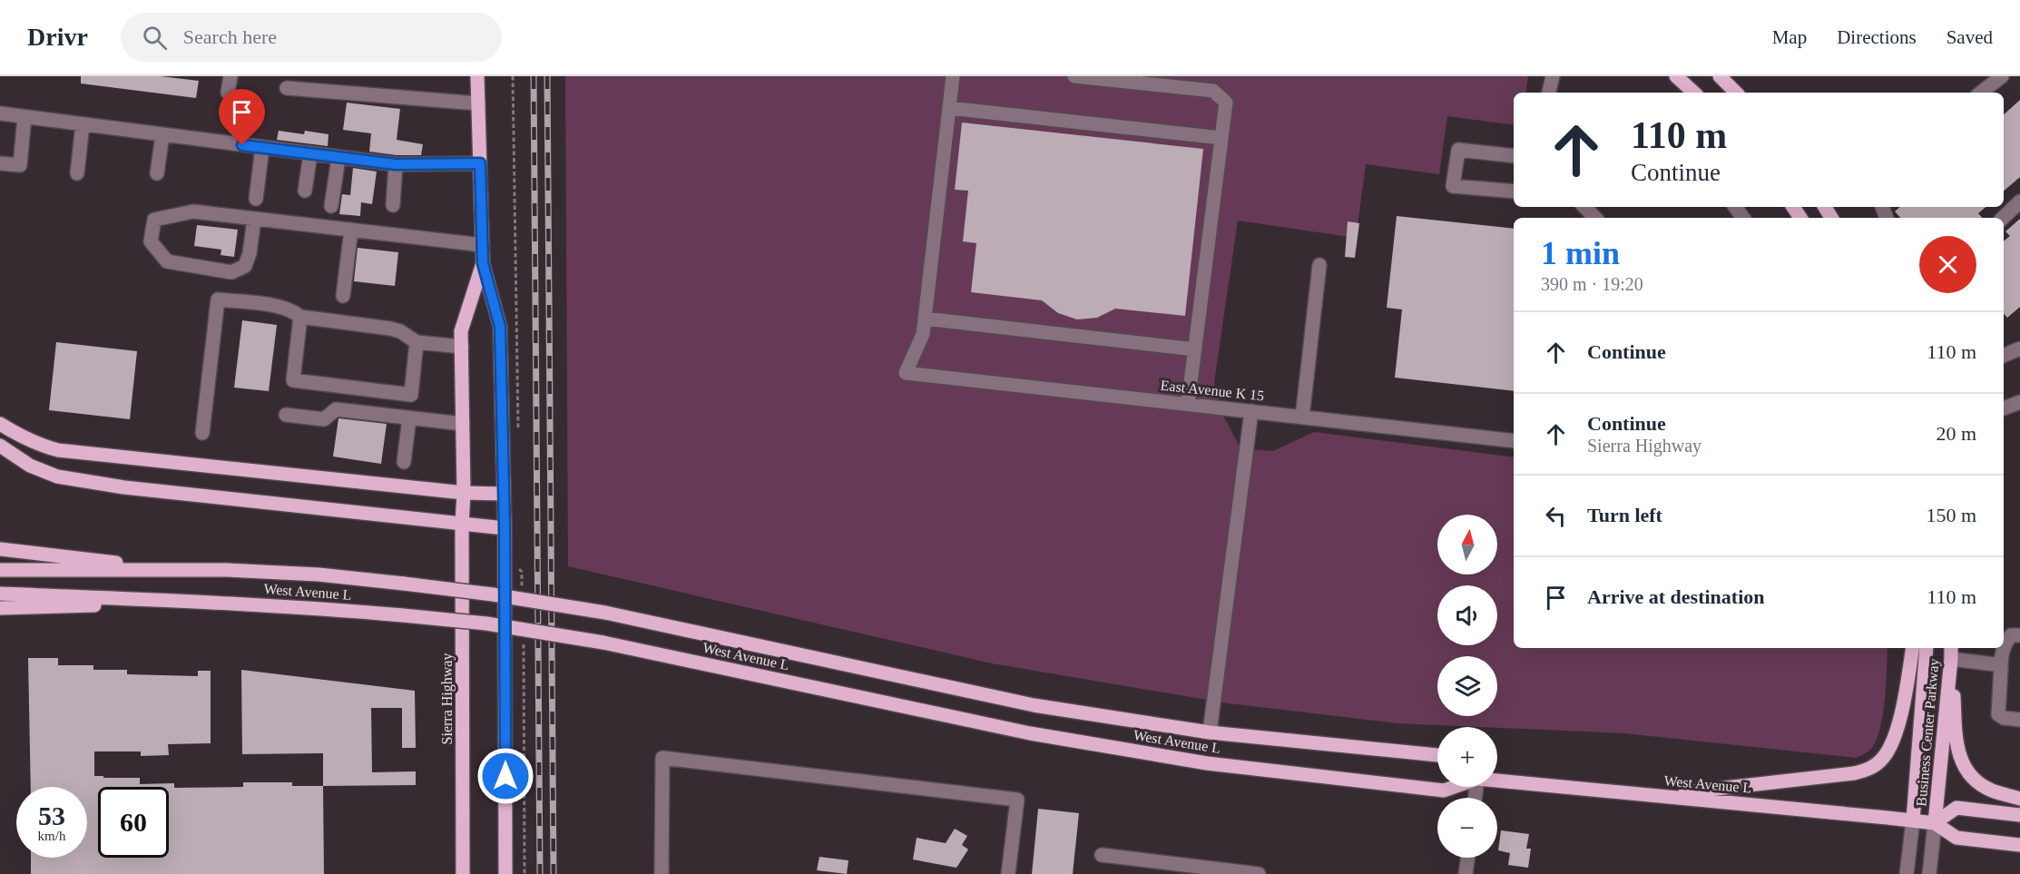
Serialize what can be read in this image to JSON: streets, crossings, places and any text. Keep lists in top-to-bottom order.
{
  "streets": {
    "main road": ["West Avenue L", "Sierra Highway", "Business Center Parkway"],
    "street": ["East Avenue K 15"]
  },
  "crossings": [
    ["West Avenue L", "Business Center Parkway"]
  ],
  "north": "top",
  "page": {
    "header": "Drivr",
    "search": "Search here",
    "nav": ["Map", "Directions", "Saved"],
    "turn": ["110 m", "Continue"],
    "heading": ["1 min", "390 m · 19:20"],
    "list": [
      {
        "name": "Continue",
        "value": "110 m"
      },
      {
        "name": "Continue",
        "note": "Sierra Highway",
        "value": "20 m"
      },
      {
        "name": "Turn left",
        "value": "150 m"
      },
      {
        "name": "Arrive at destination",
        "value": "110 m"
      }
    ],
    "map_buttons": ["+", "−"],
    "speed": "53 km/h",
    "limit": "60"
  }
}
